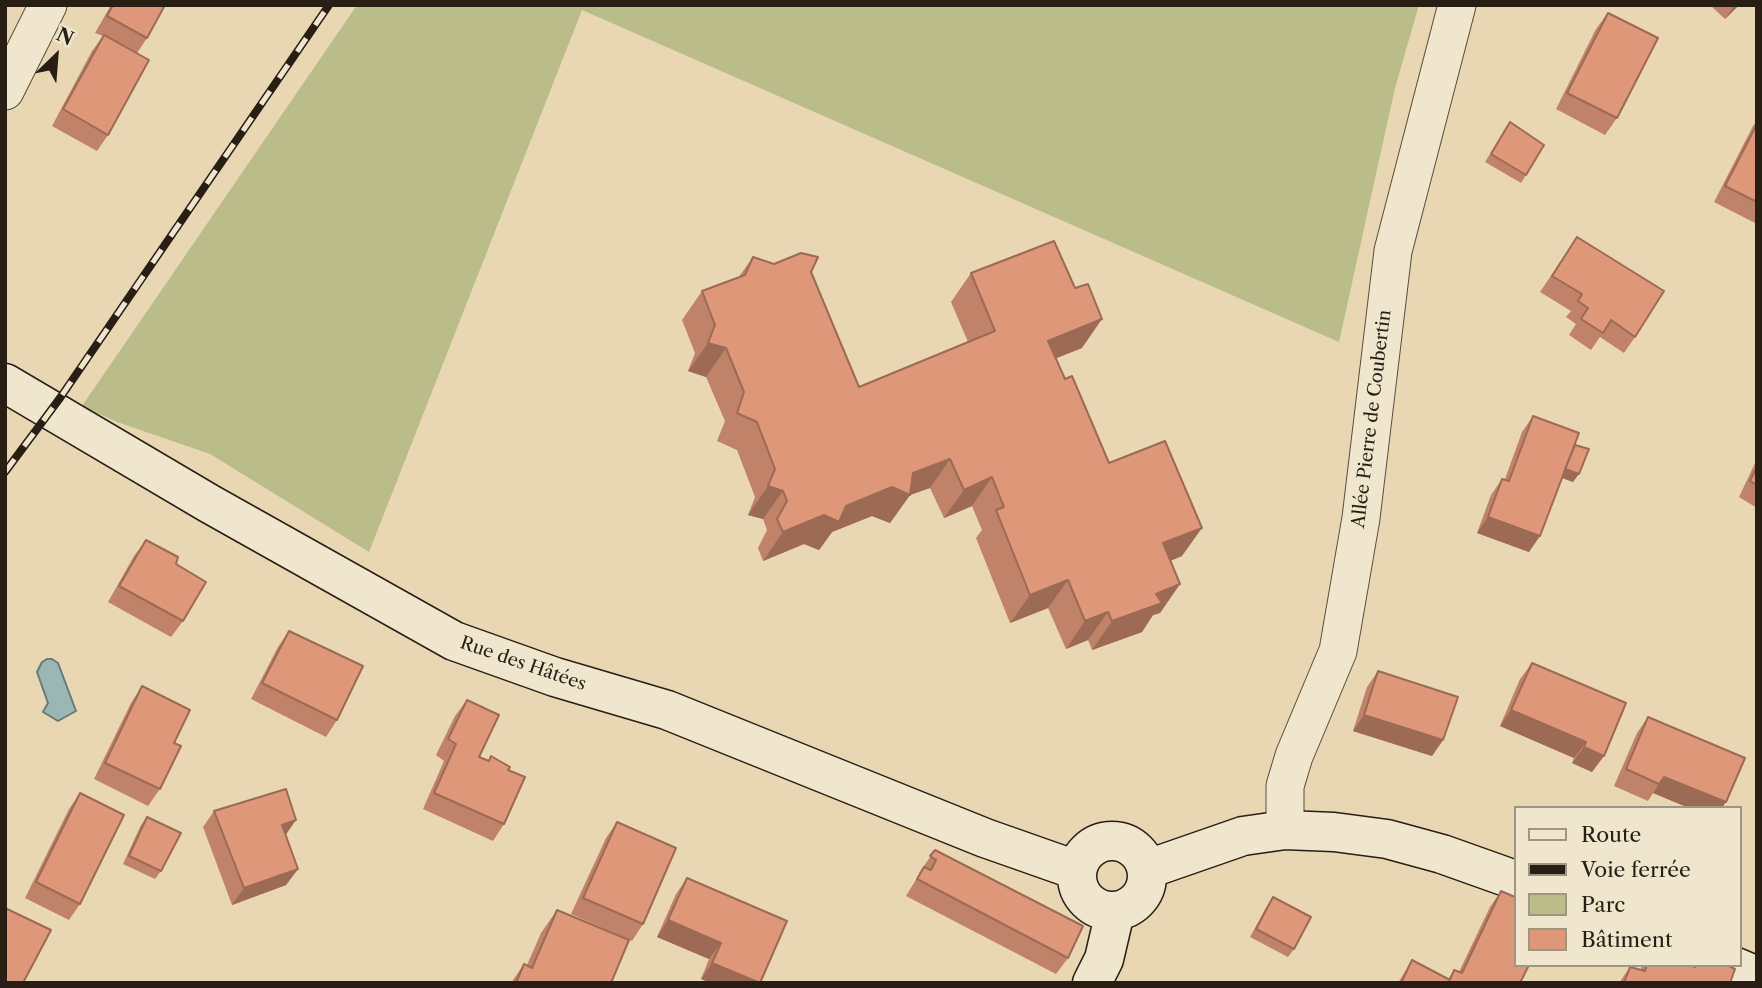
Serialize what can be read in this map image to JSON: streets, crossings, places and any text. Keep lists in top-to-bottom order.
{
  "streets": {
    "street": ["Allée Pierre de Coubertin", "Rue des Hâtées"]
  },
  "legend": [
    "Route",
    "Voie ferrée",
    "Parc",
    "Bâtiment"
  ],
  "north": "top right"
}
